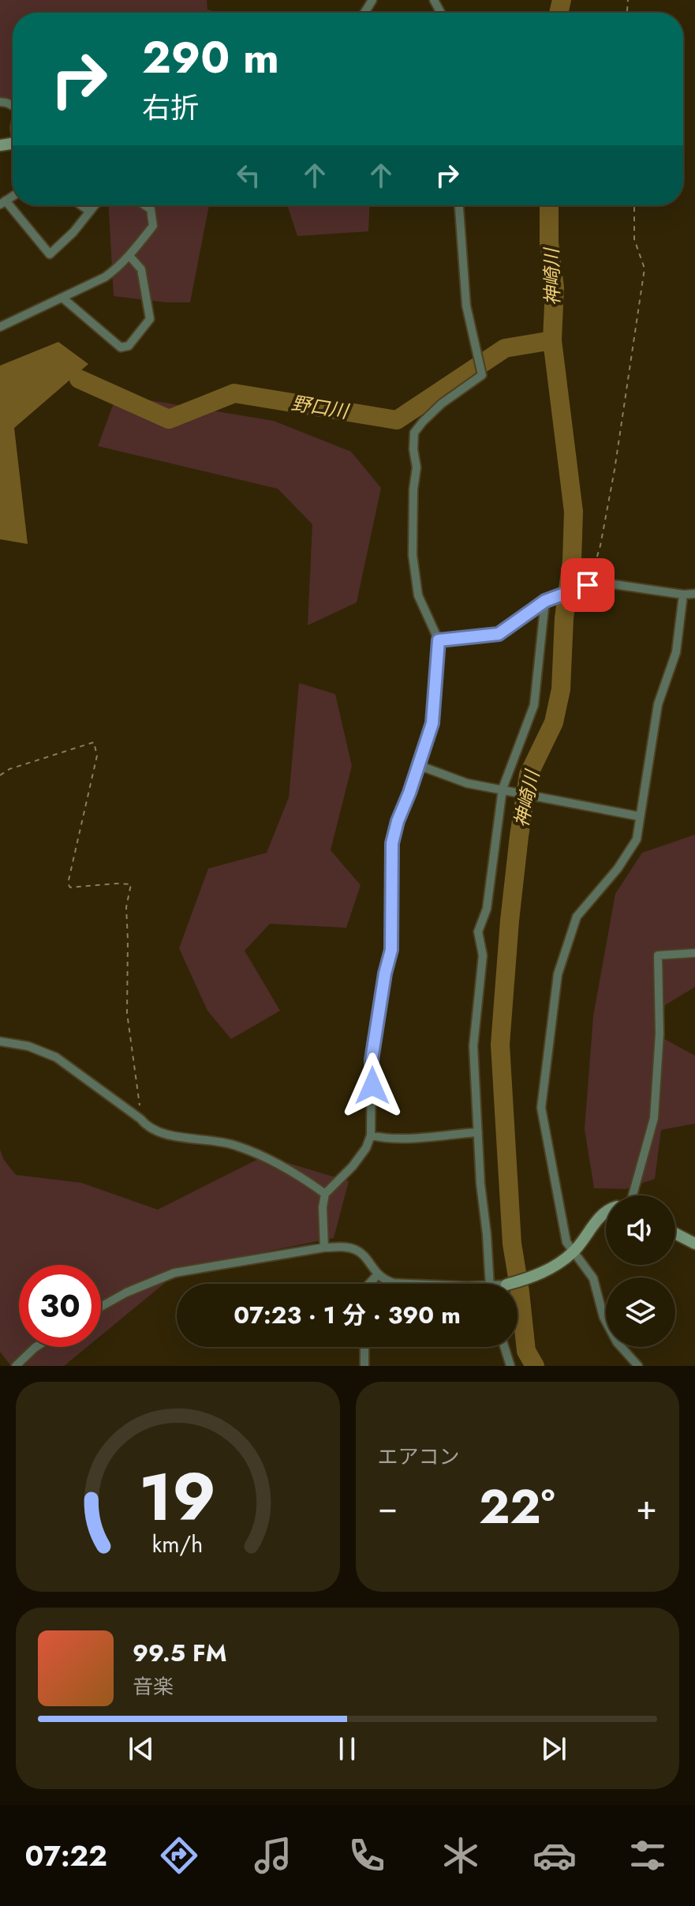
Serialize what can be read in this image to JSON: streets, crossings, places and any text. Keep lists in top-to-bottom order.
{
  "water": ["神崎川", "野口川"],
  "page": {
    "turn": ["290 m", "右折"],
    "limit": "30",
    "trip": "07:23 · 1 分 · 390 m",
    "tile": "エアコン",
    "heat": ["−", "22°", "+"],
    "song": ["99.5 FM", "音楽"],
    "tabs": "07:22",
    "gauge": ["19", "km/h"]
  }
}
